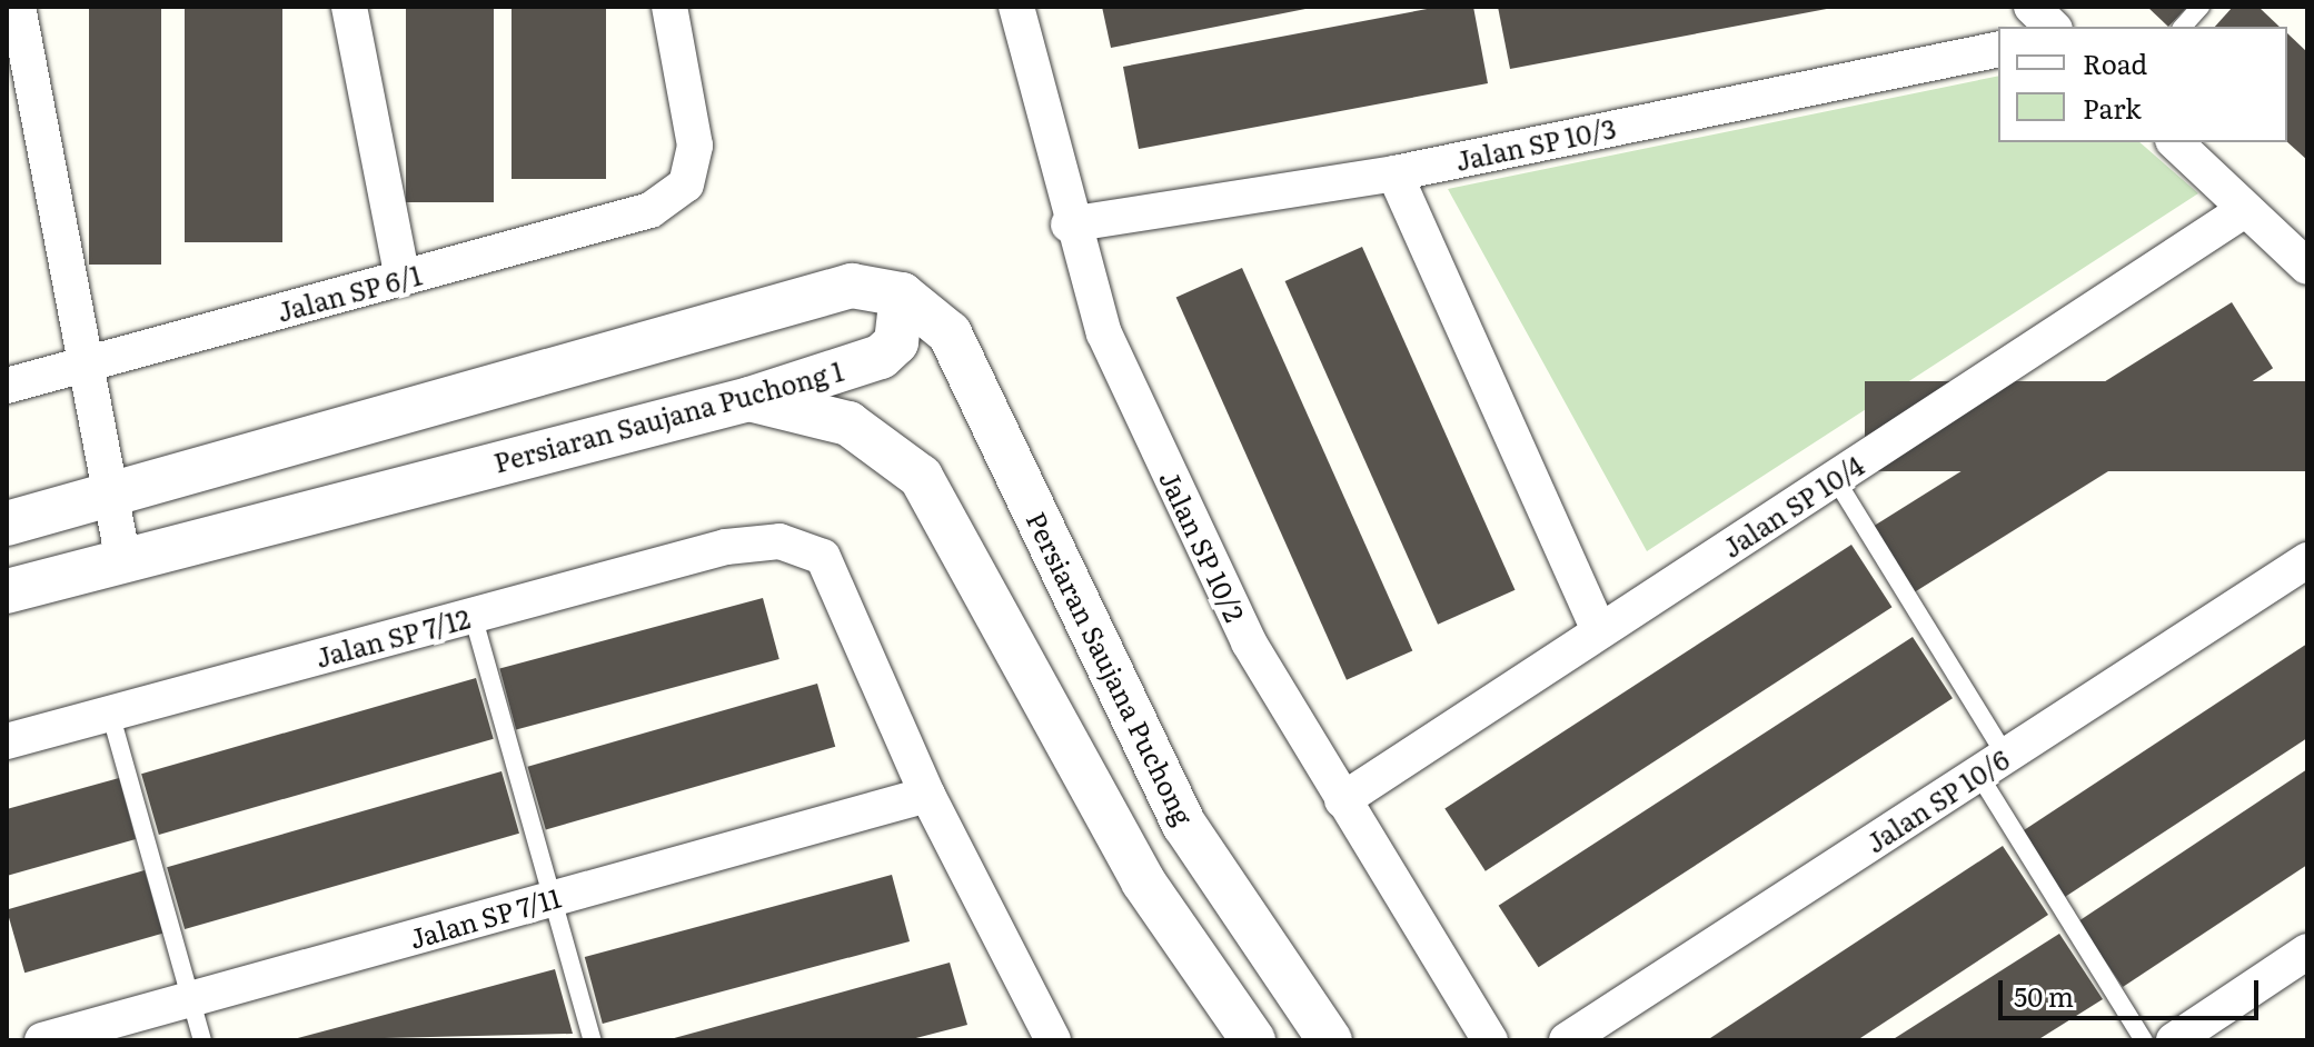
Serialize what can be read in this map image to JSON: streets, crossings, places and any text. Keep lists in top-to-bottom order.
{
  "streets": {
    "street": [
      "Jalan SP 10/3",
      "Jalan SP 6/1",
      "Persiaran Saujana Puchong 1",
      "Jalan SP 10/4",
      "Jalan SP 10/2",
      "Jalan SP 7/12",
      "Persiaran Saujana Puchong",
      "Jalan SP 10/6",
      "Jalan SP 7/11"
    ]
  },
  "crossings": [
    ["Jalan SP 10/3", "Jalan SP 10/2"],
    ["Persiaran Saujana Puchong 1", "Persiaran Saujana Puchong"],
    ["Jalan SP 10/4", "Jalan SP 10/2"],
    ["Jalan SP 7/12", "Jalan SP 7/11"]
  ],
  "legend": ["Road", "Park"],
  "scale_bar": "50 m"
}
